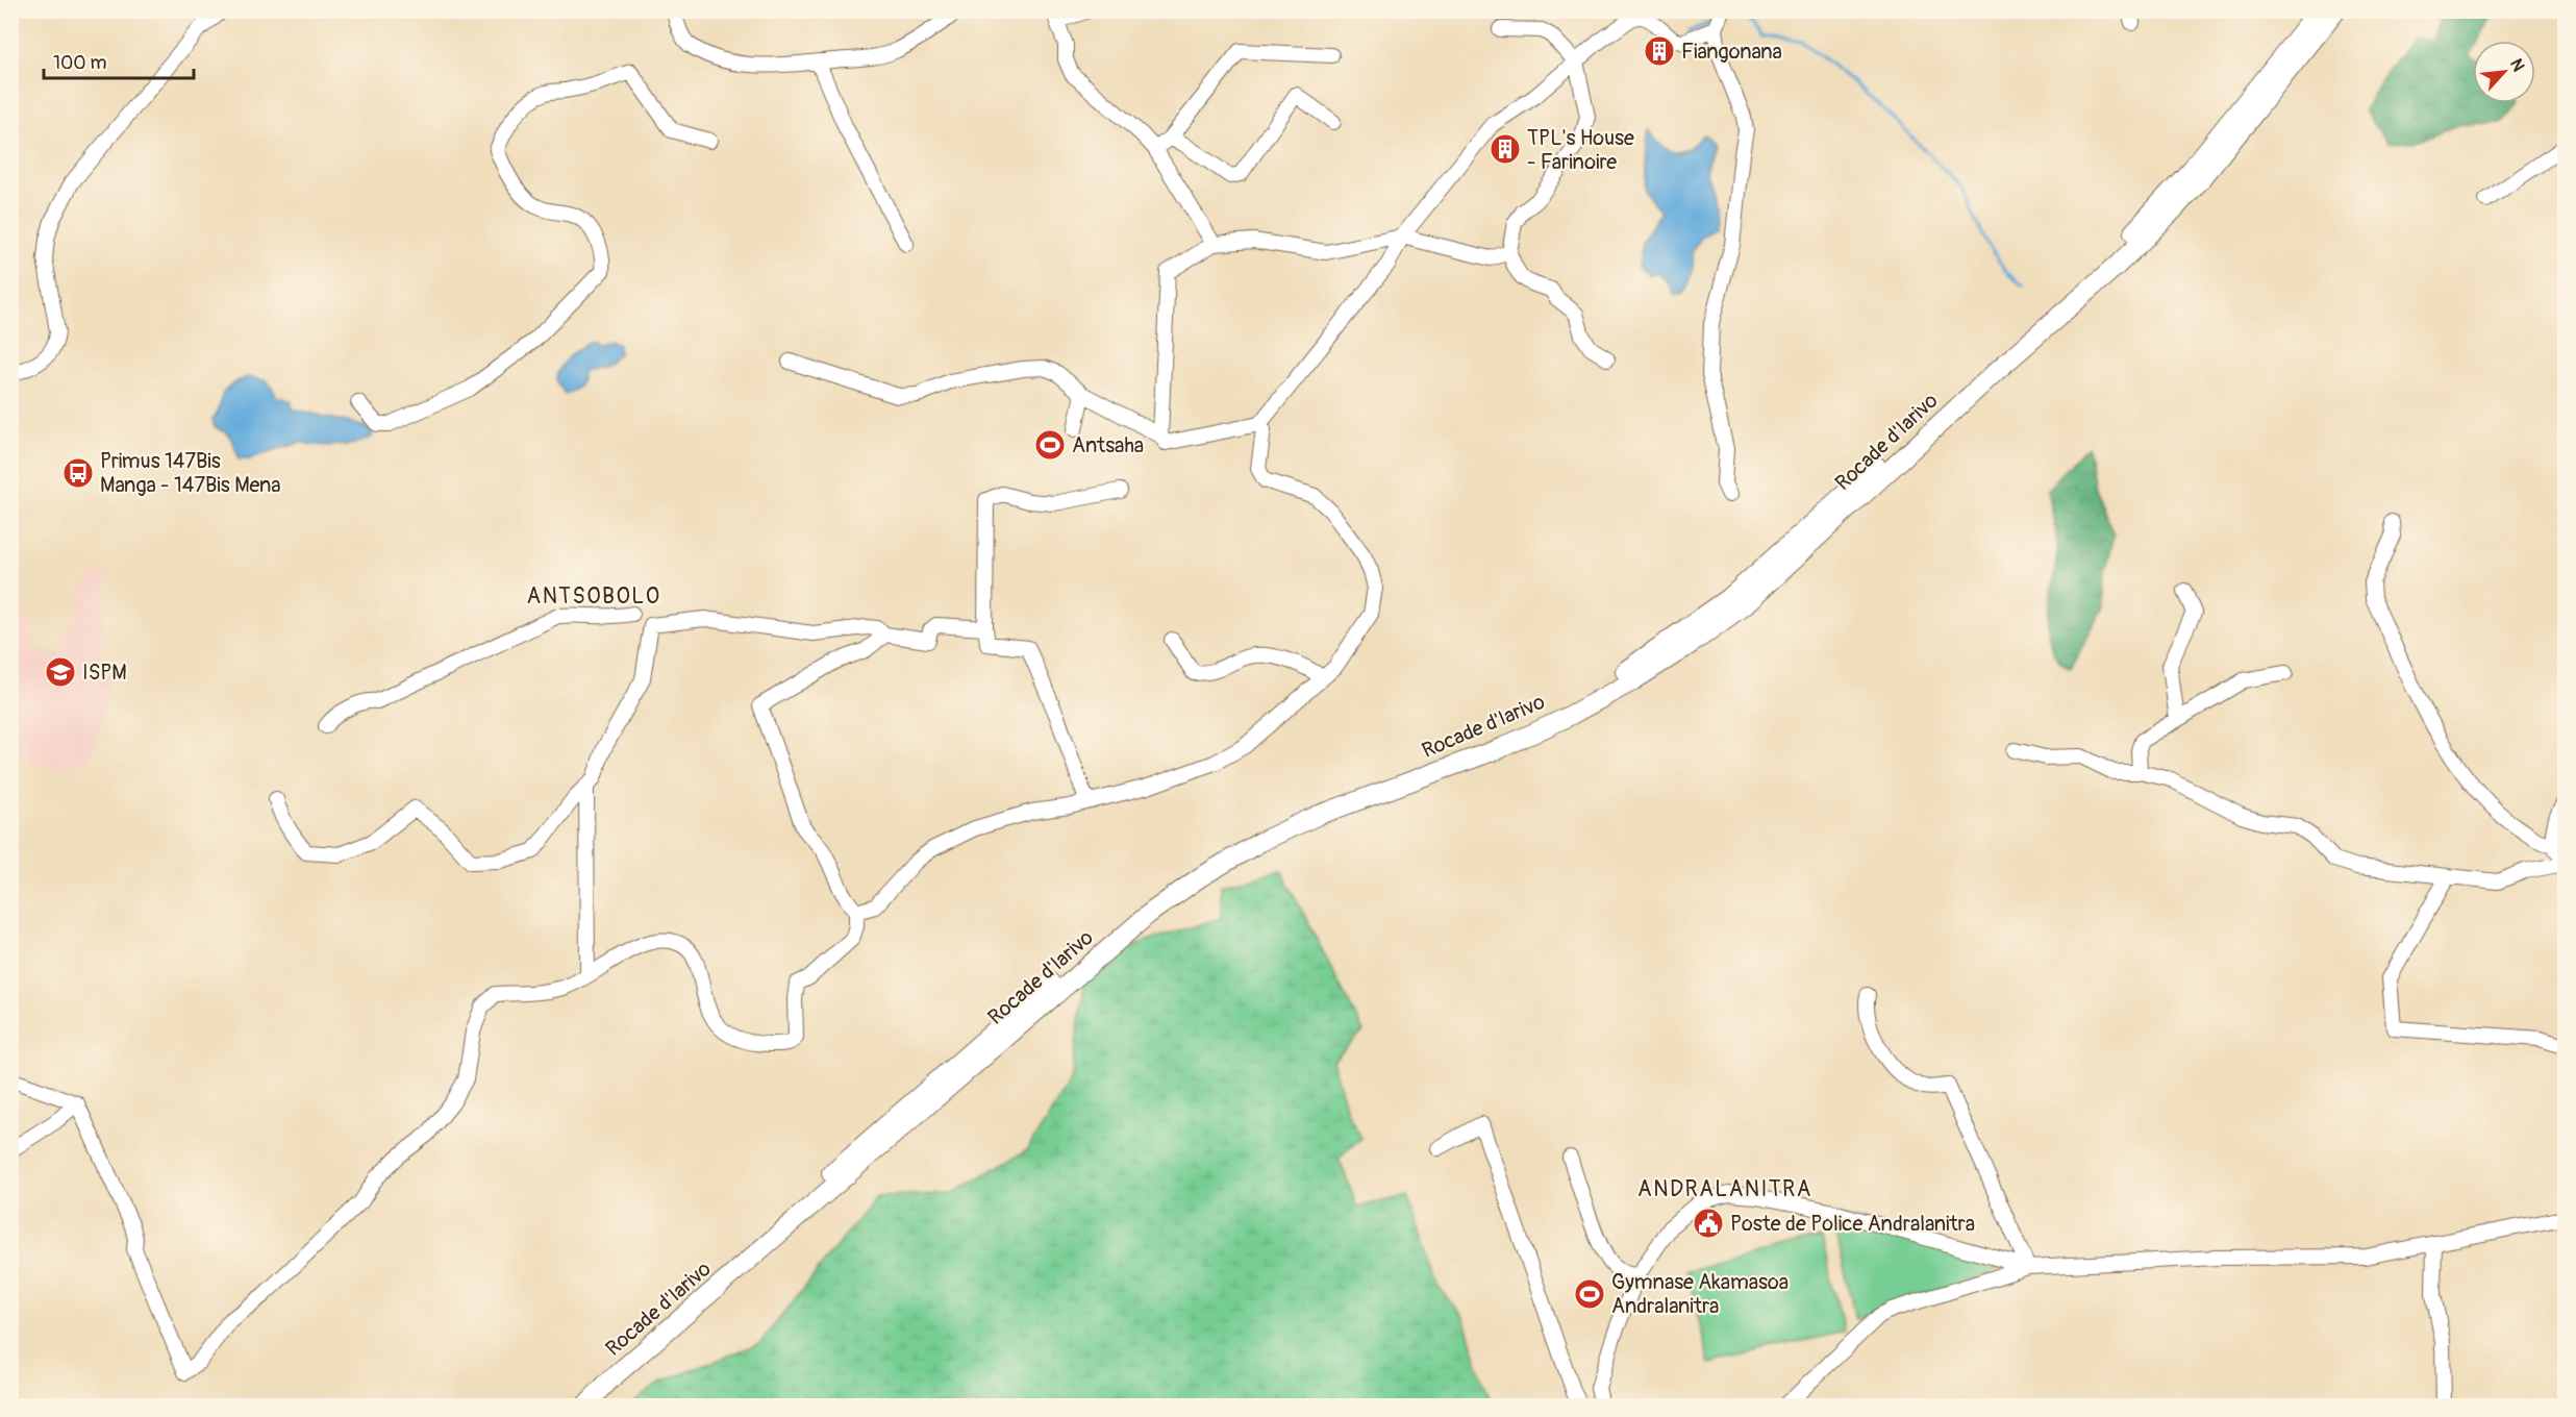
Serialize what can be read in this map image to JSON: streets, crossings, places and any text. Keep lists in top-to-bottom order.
{
  "streets": {
    "main road": ["Rocade d'Iarivo"]
  },
  "districts": ["ANTSOBOLO", "ANDRALANITRA"],
  "places": {
    "building": ["Fiangonana", "TPL's House - Farinoire"],
    "sports": ["Antsaha", "Gymnase Akamasoa Andralanitra"],
    "bus stop": ["Primus 147Bis Manga - 147Bis Mena"],
    "school or university": ["ISPM"],
    "public building": ["Poste de Police Andralanitra"]
  },
  "scale_bar": "100 m",
  "north": "top right"
}
